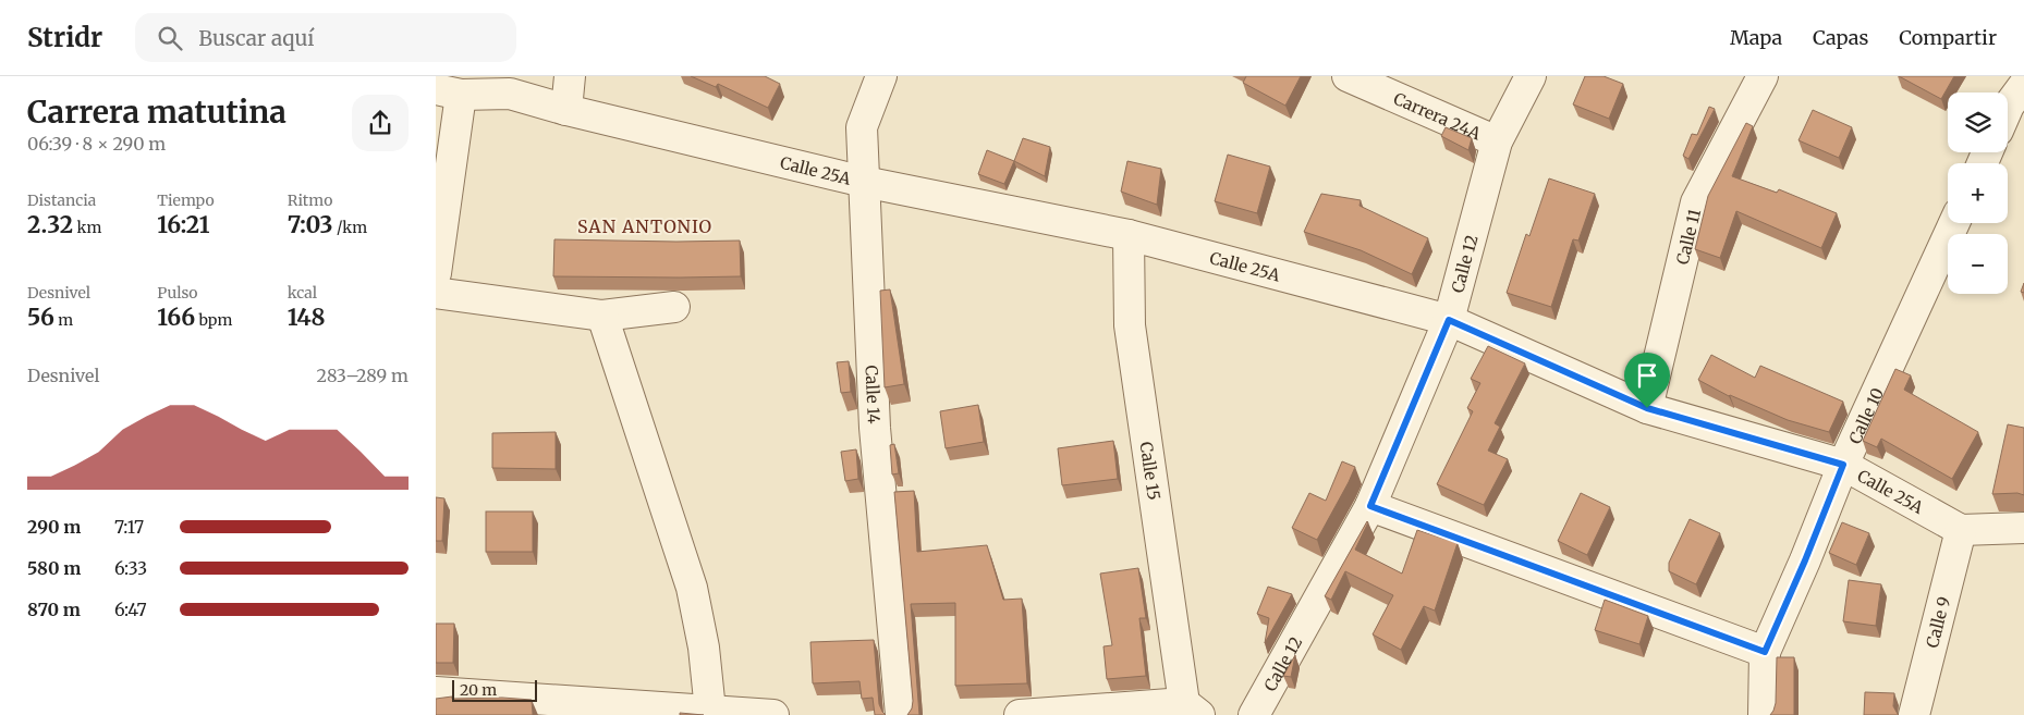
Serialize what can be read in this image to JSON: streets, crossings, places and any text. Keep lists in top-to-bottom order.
{
  "streets": {
    "street": [
      "Carrera 24A",
      "Calle 25A",
      "Calle 11",
      "Calle 12",
      "Calle 14",
      "Calle 10",
      "Calle 15",
      "Calle 9"
    ]
  },
  "crossings": [
    ["Carrera 24A", "Calle 12"],
    ["Calle 25A", "Calle 11"],
    ["Calle 25A", "Calle 12"],
    ["Calle 25A", "Calle 14"],
    ["Calle 25A", "Calle 10"],
    ["Calle 25A", "Calle 15"],
    ["Calle 25A", "Calle 9"]
  ],
  "districts": ["SAN ANTONIO"],
  "scale_bar": "20 m",
  "page": {
    "header": "Stridr",
    "search": "Buscar aquí",
    "nav": ["Mapa", "Capas", "Compartir"],
    "heading": ["Carrera matutina", "06:39 · 8 × 290 m"],
    "map_buttons": ["+", "−"],
    "stats": [
      ["Distancia", "2.32 km"],
      ["Tiempo", "16:21"],
      ["Ritmo", "7:03 /km"],
      ["Desnivel", "56 m"],
      ["Pulso", "166 bpm"],
      ["kcal", "148"]
    ],
    "chart": ["Desnivel", "283–289 m"],
    "list": [
      {
        "name": "290 m",
        "note": "7:17"
      },
      {
        "name": "580 m",
        "note": "6:33"
      },
      {
        "name": "870 m",
        "note": "6:47"
      }
    ],
    "scale": "20 m"
  }
}
